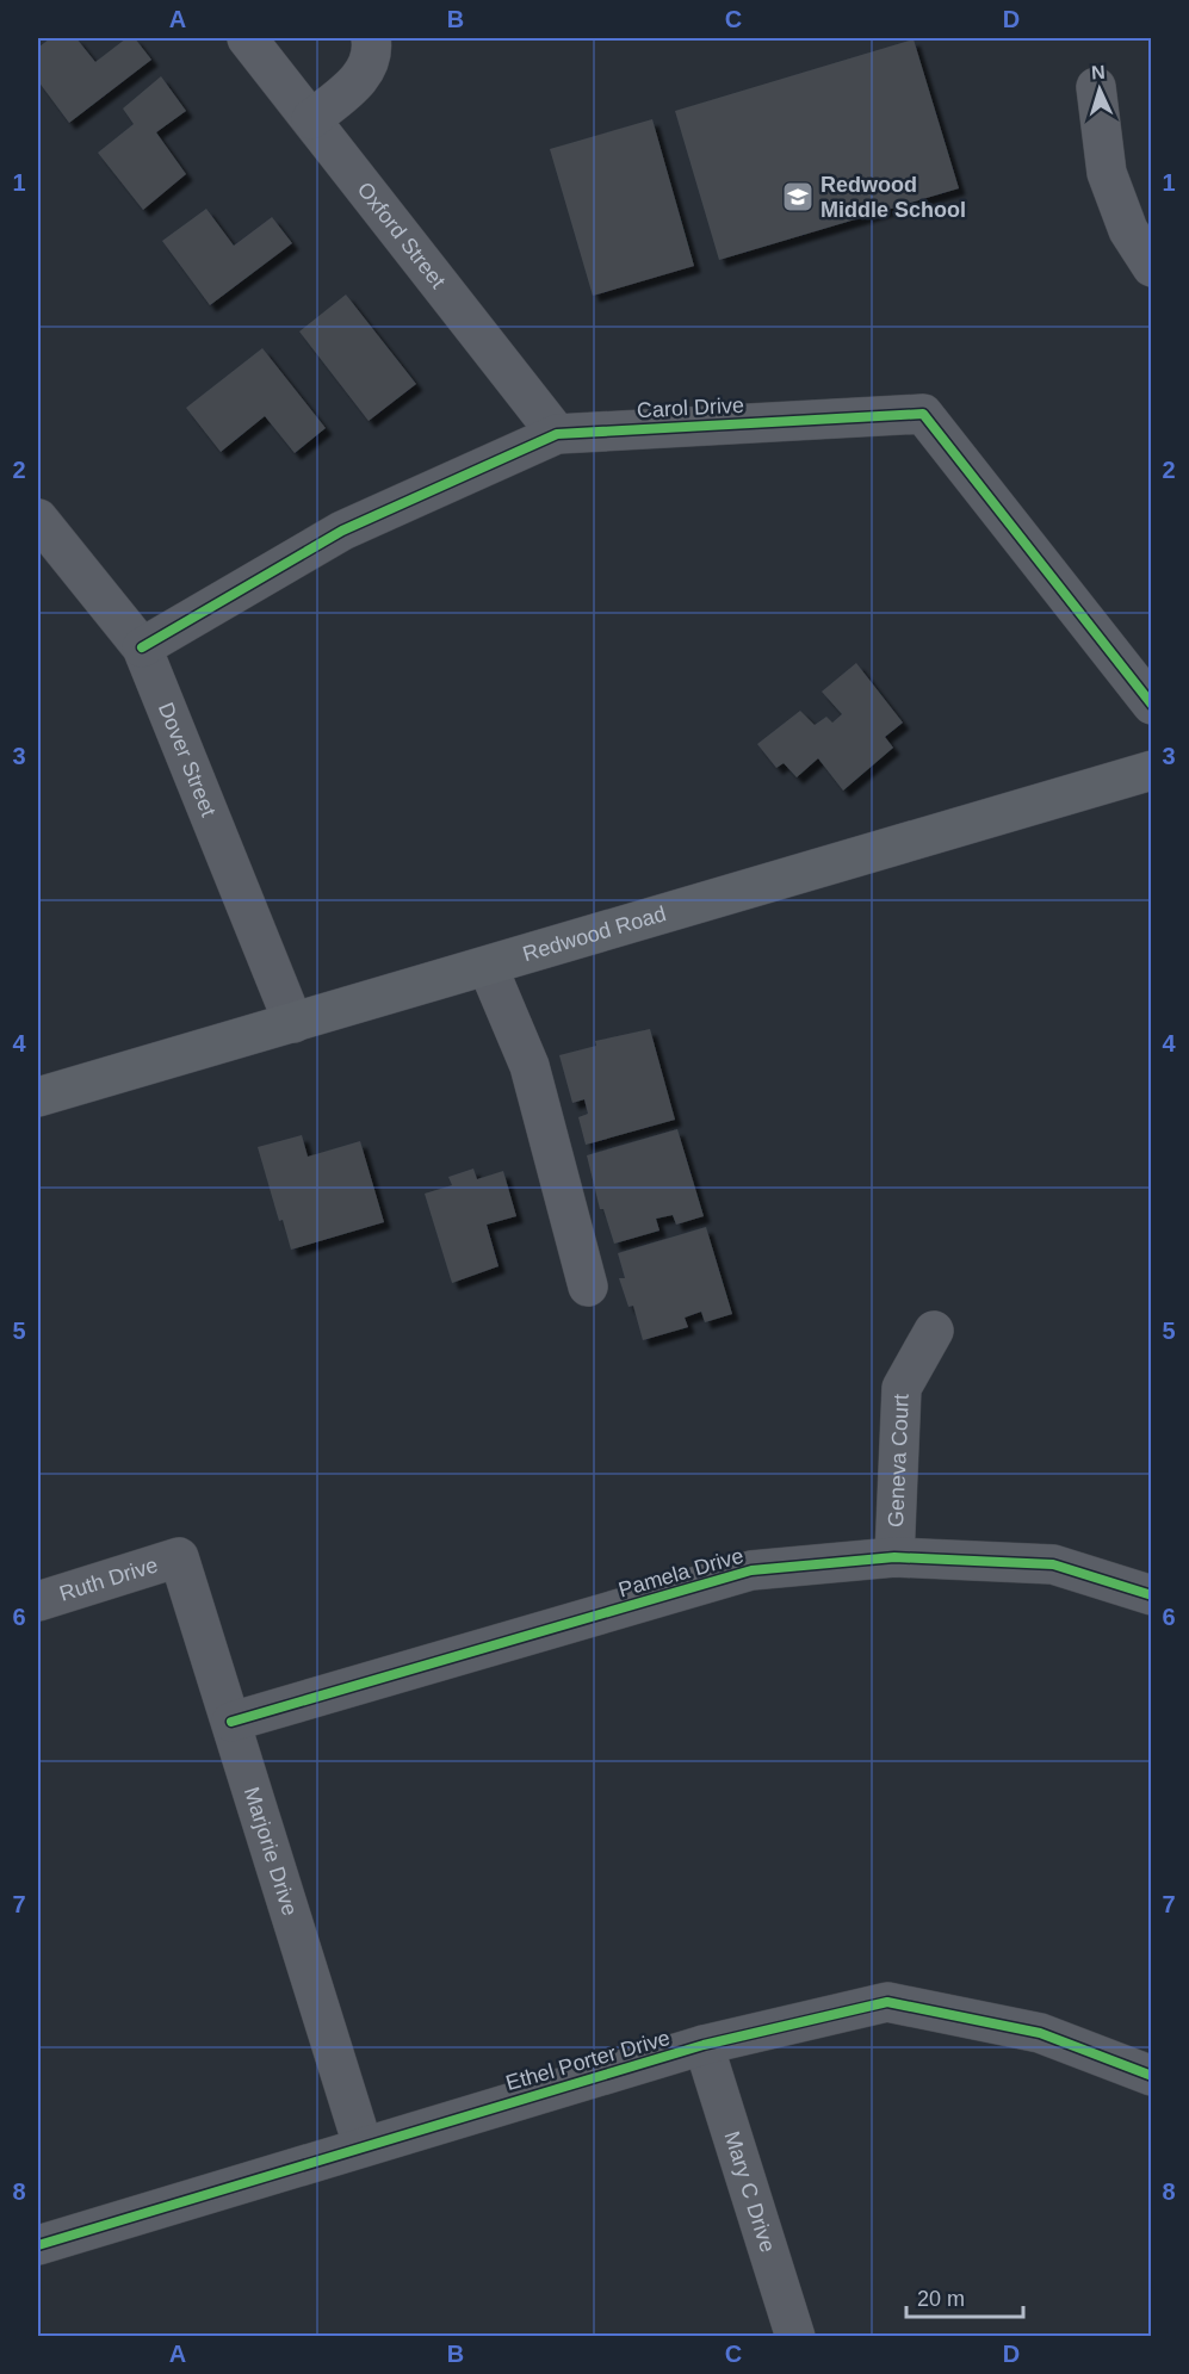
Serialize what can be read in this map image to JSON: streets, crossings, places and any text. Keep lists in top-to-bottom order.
{
  "streets": {
    "main road": ["Redwood Road"],
    "street": [
      "Oxford Street",
      "Carol Drive",
      "Dover Street",
      "Geneva Court",
      "Pamela Drive",
      "Ruth Drive",
      "Marjorie Drive",
      "Ethel Porter Drive",
      "Mary C Drive"
    ]
  },
  "crossings": [
    ["Oxford Street", "Carol Drive"],
    ["Carol Drive", "Dover Street"],
    ["Dover Street", "Redwood Road"],
    ["Geneva Court", "Pamela Drive"],
    ["Pamela Drive", "Marjorie Drive"],
    ["Ruth Drive", "Marjorie Drive"],
    ["Marjorie Drive", "Ethel Porter Drive"],
    ["Ethel Porter Drive", "Mary C Drive"]
  ],
  "places": {
    "school or university": ["Redwood Middle School"]
  },
  "scale_bar": "20 m",
  "north": "top",
  "grid": {
    "columns": [
      "A",
      "B",
      "C",
      "D"
    ],
    "rows": [
      "1",
      "2",
      "3",
      "4",
      "5",
      "6",
      "7",
      "8"
    ]
  }
}
